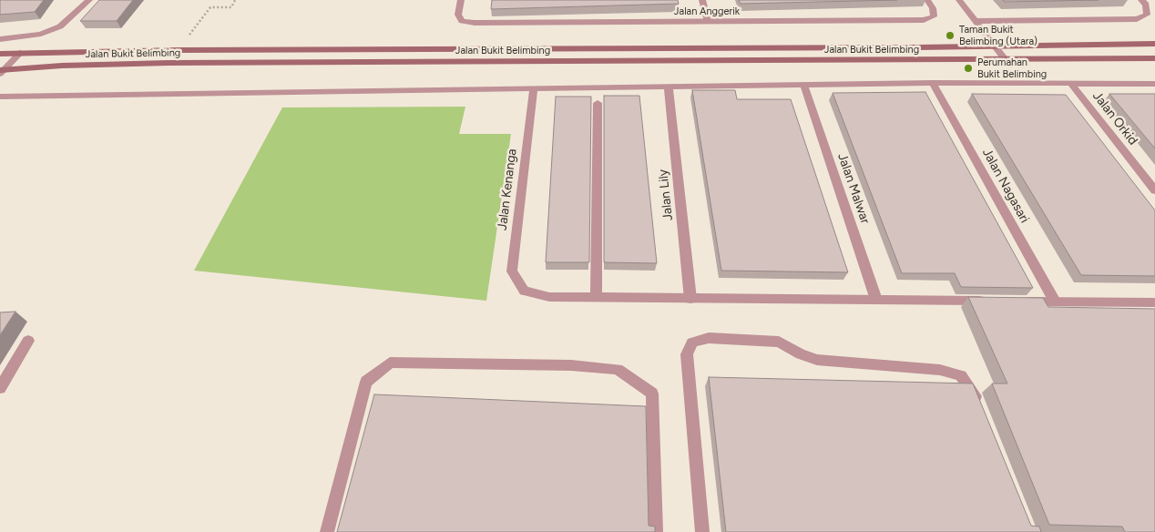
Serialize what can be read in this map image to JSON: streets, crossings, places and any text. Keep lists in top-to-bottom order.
{
  "streets": {
    "main road": ["Jalan Bukit Belimbing"],
    "street": [
      "Jalan Anggerik",
      "Jalan Orkid",
      "Jalan Nagasari",
      "Jalan Malwar",
      "Jalan Kenanga",
      "Jalan Lily"
    ]
  },
  "places": ["Taman Bukit Belimbing (Utara)", "Perumahan Bukit Belimbing"]
}
